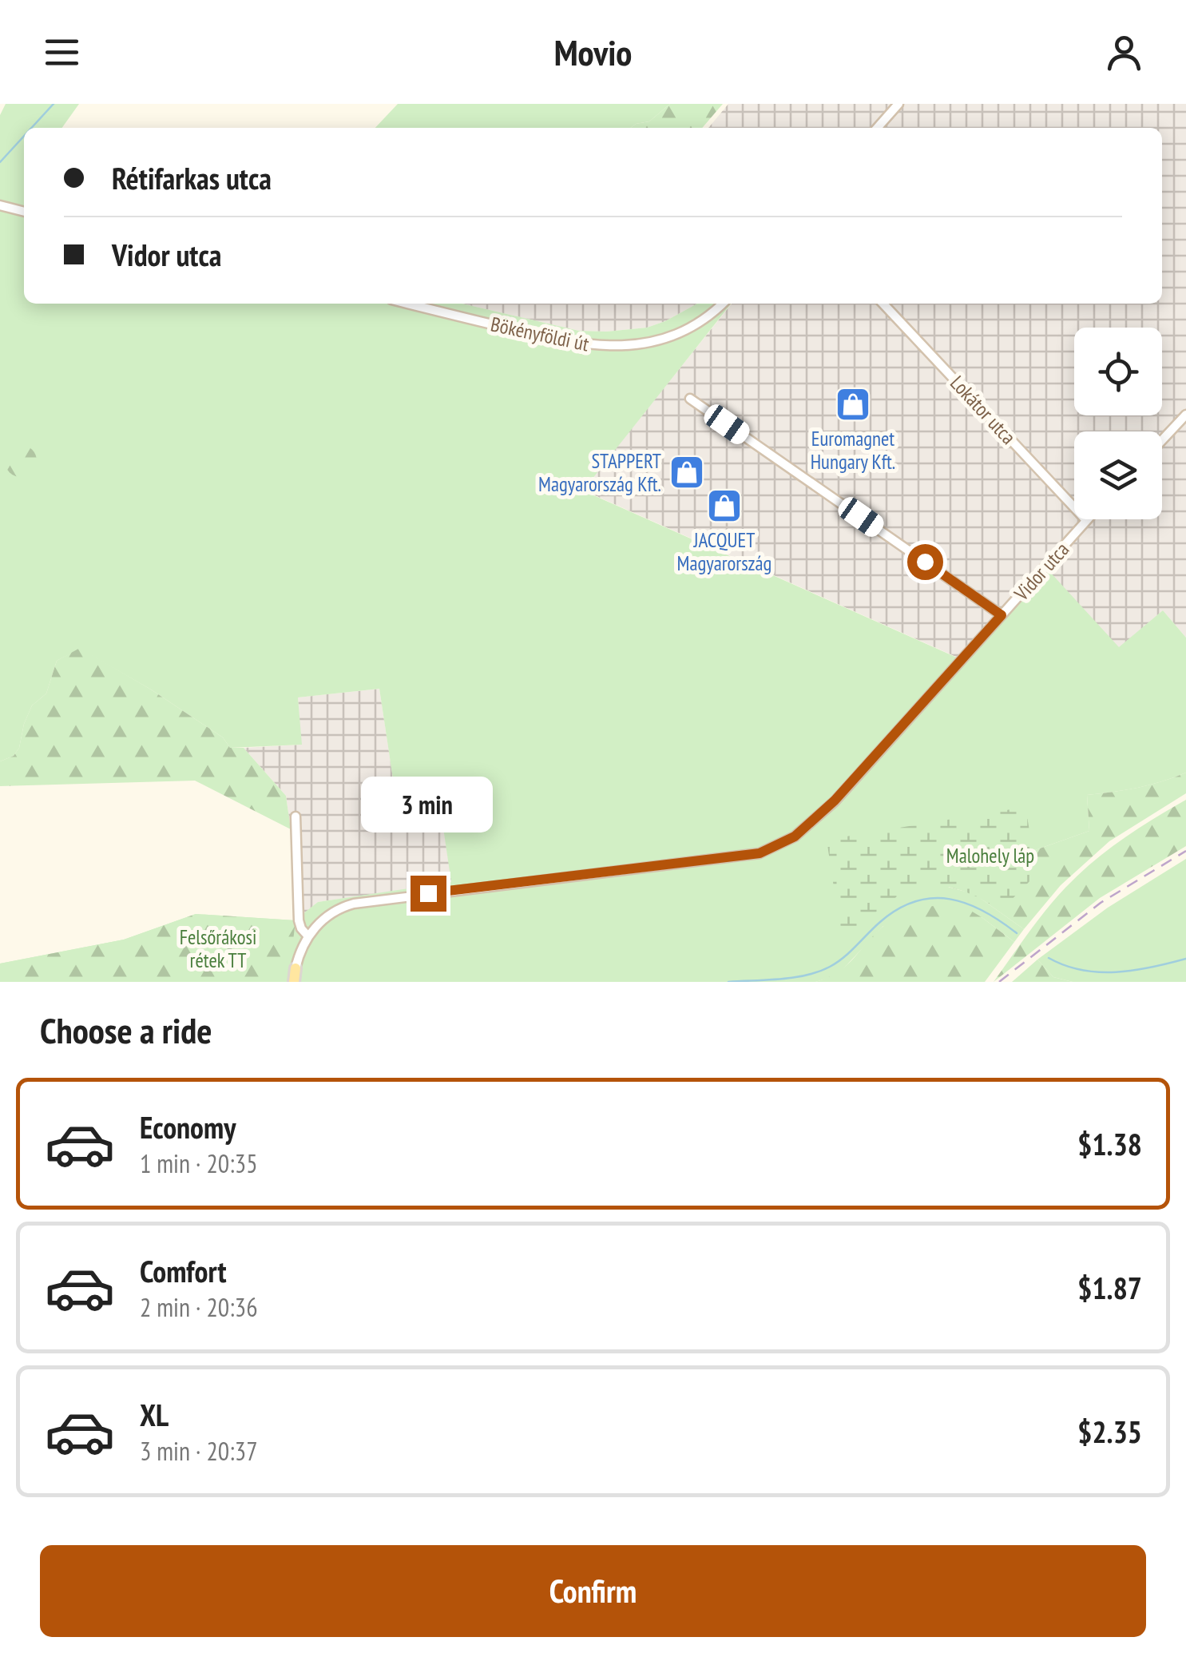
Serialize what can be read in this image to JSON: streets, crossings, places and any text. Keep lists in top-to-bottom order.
{
  "streets": {
    "street": ["Bökényföldi út", "Lokátor utca", "Vidor utca"]
  },
  "crossings": [
    ["Lokátor utca", "Vidor utca"]
  ],
  "parks": ["Malohely láp", "Felsőrákosi rétek TT"],
  "places": {
    "shop": ["Euromagnet Hungary Kft.", "STAPPERT Magyarország Kft.", "JACQUET Magyarország"]
  },
  "page": {
    "header": "Movio",
    "banner": ["Rétifarkas utca", "Vidor utca"],
    "bubble": "3 min",
    "heading": "Choose a ride",
    "list": [
      {
        "name": "Economy",
        "note": "1 min · 20:35",
        "value": "$1.38"
      },
      {
        "name": "Comfort",
        "note": "2 min · 20:36",
        "value": "$1.87"
      },
      {
        "name": "XL",
        "note": "3 min · 20:37",
        "value": "$2.35"
      }
    ],
    "buttons": "Confirm"
  }
}
